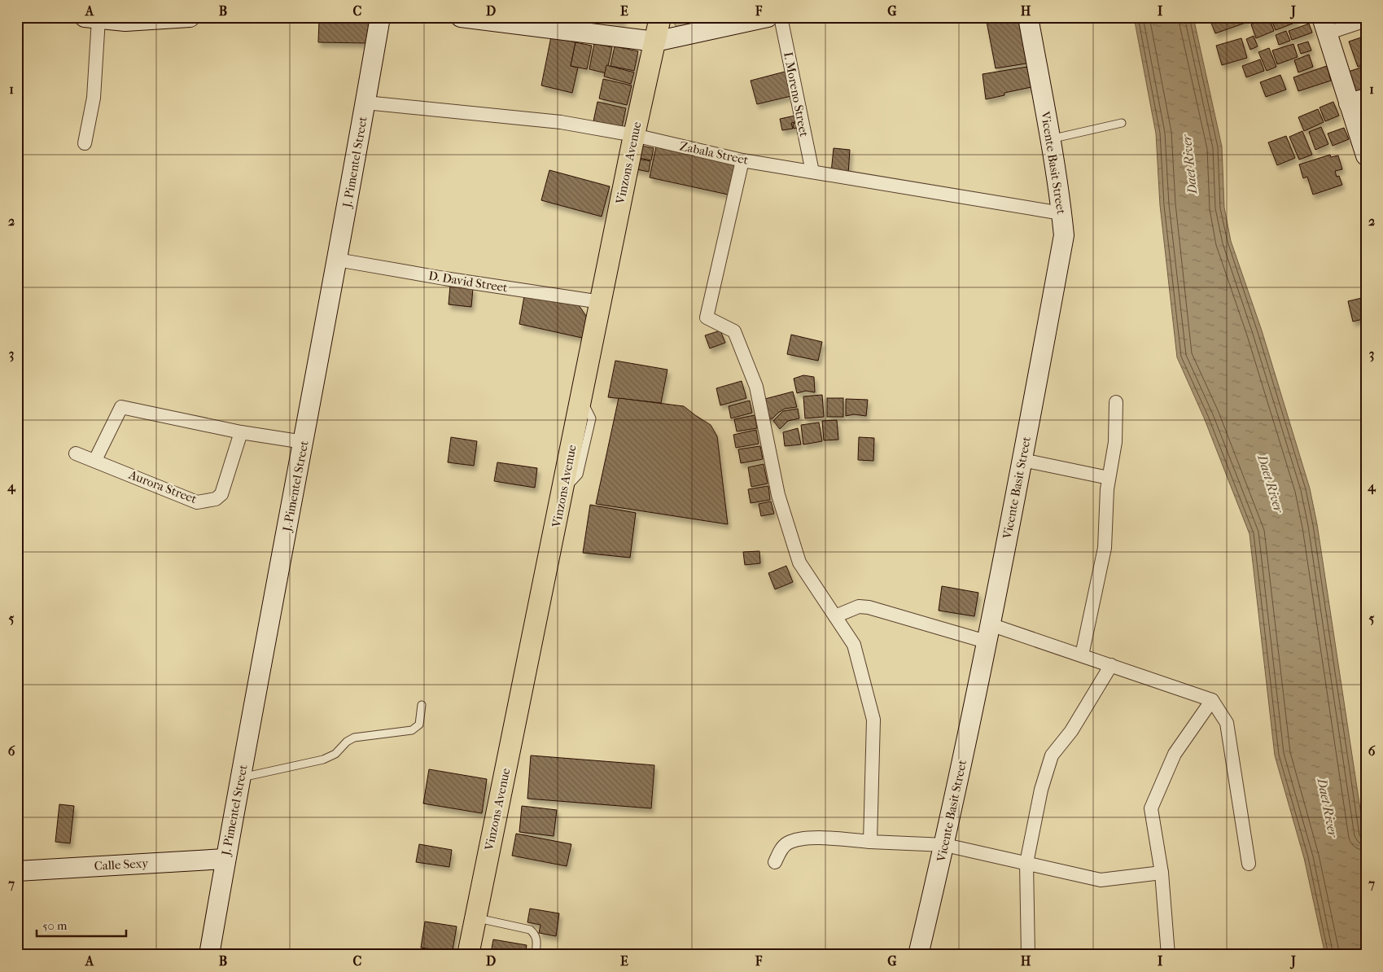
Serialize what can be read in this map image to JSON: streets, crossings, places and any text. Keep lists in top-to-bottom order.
{
  "streets": {
    "main road": ["Vinzons Avenue"],
    "street": [
      "I. Moreno Street",
      "Zabala Street",
      "J. Pimentel Street",
      "Vicente Basit Street",
      "D. David Street",
      "Aurora Street",
      "Calle Sexy"
    ]
  },
  "crossings": [
    ["I. Moreno Street", "Zabala Street"],
    ["Zabala Street", "J. Pimentel Street"],
    ["Zabala Street", "Vinzons Avenue"],
    ["Zabala Street", "Vicente Basit Street"],
    ["J. Pimentel Street", "D. David Street"],
    ["J. Pimentel Street", "Calle Sexy"],
    ["Vinzons Avenue", "D. David Street"]
  ],
  "water": ["Daet River"],
  "scale_bar": "50 m",
  "grid": {
    "columns": [
      "A",
      "B",
      "C",
      "D",
      "E",
      "F",
      "G",
      "H",
      "I",
      "J"
    ],
    "rows": [
      "1",
      "2",
      "3",
      "4",
      "5",
      "6",
      "7"
    ]
  }
}
